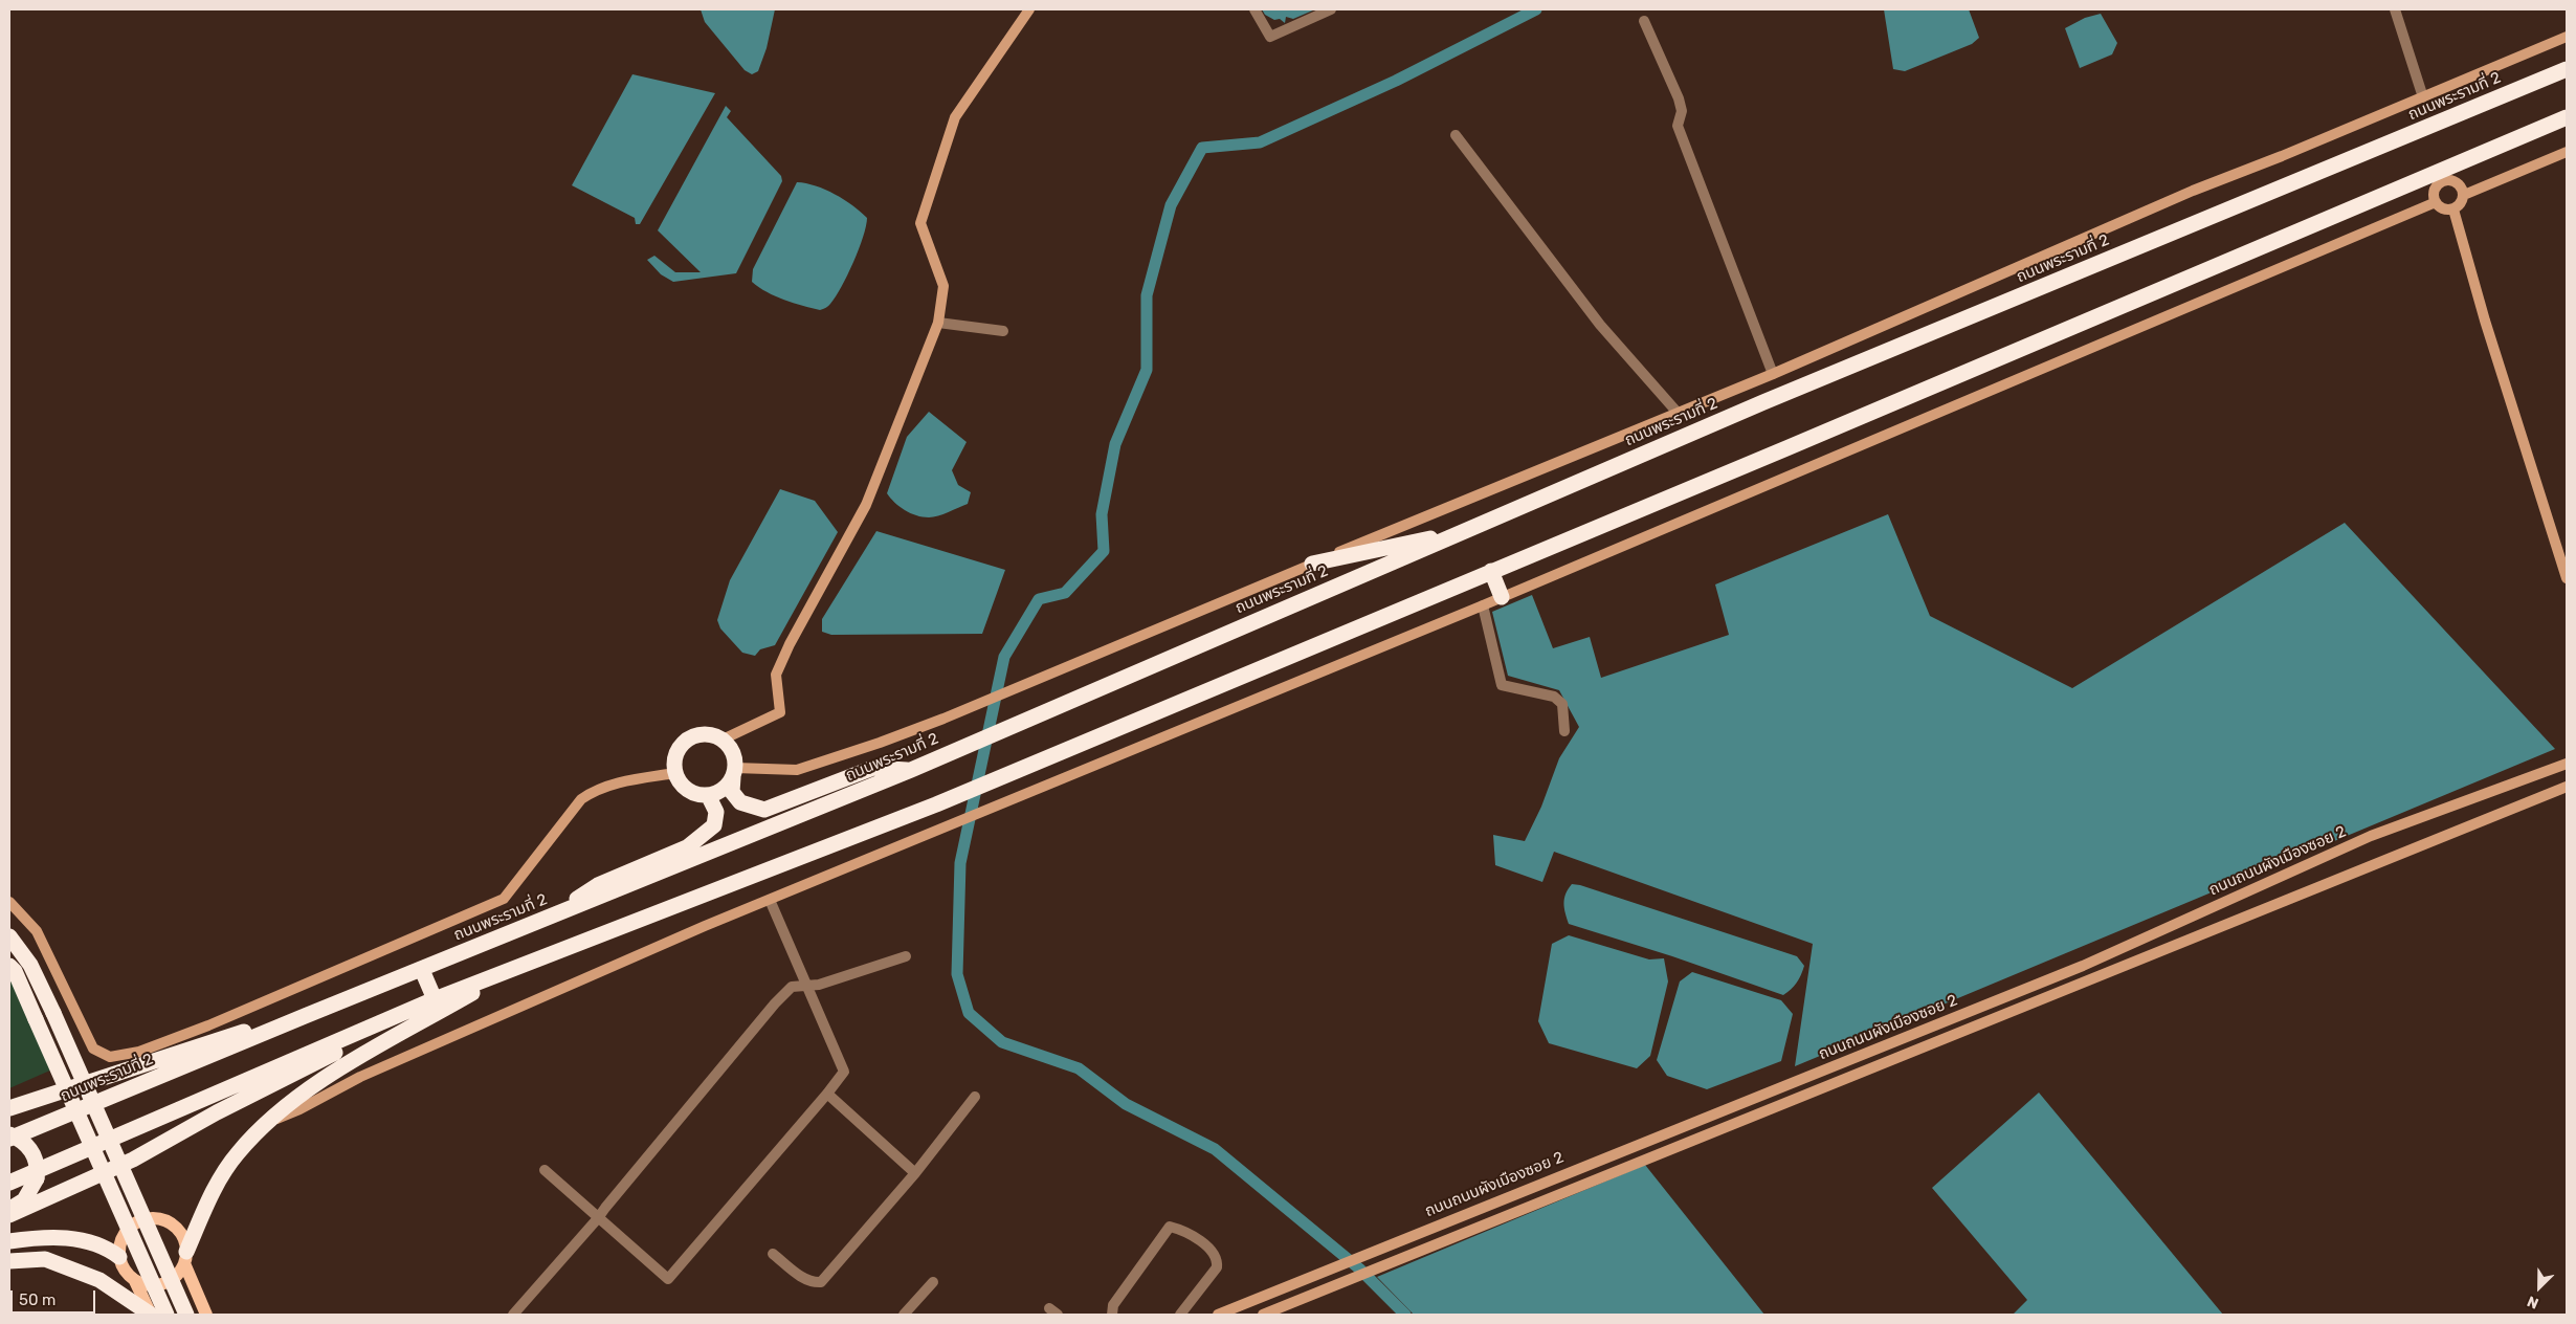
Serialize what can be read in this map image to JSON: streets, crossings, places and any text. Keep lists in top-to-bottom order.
{
  "streets": {
    "highway": ["ถนนพระรามที่ 2"],
    "main road": ["ถนนถนนผังเมืองซอย 2"]
  },
  "scale_bar": "50 m",
  "north": "bottom left"
}
